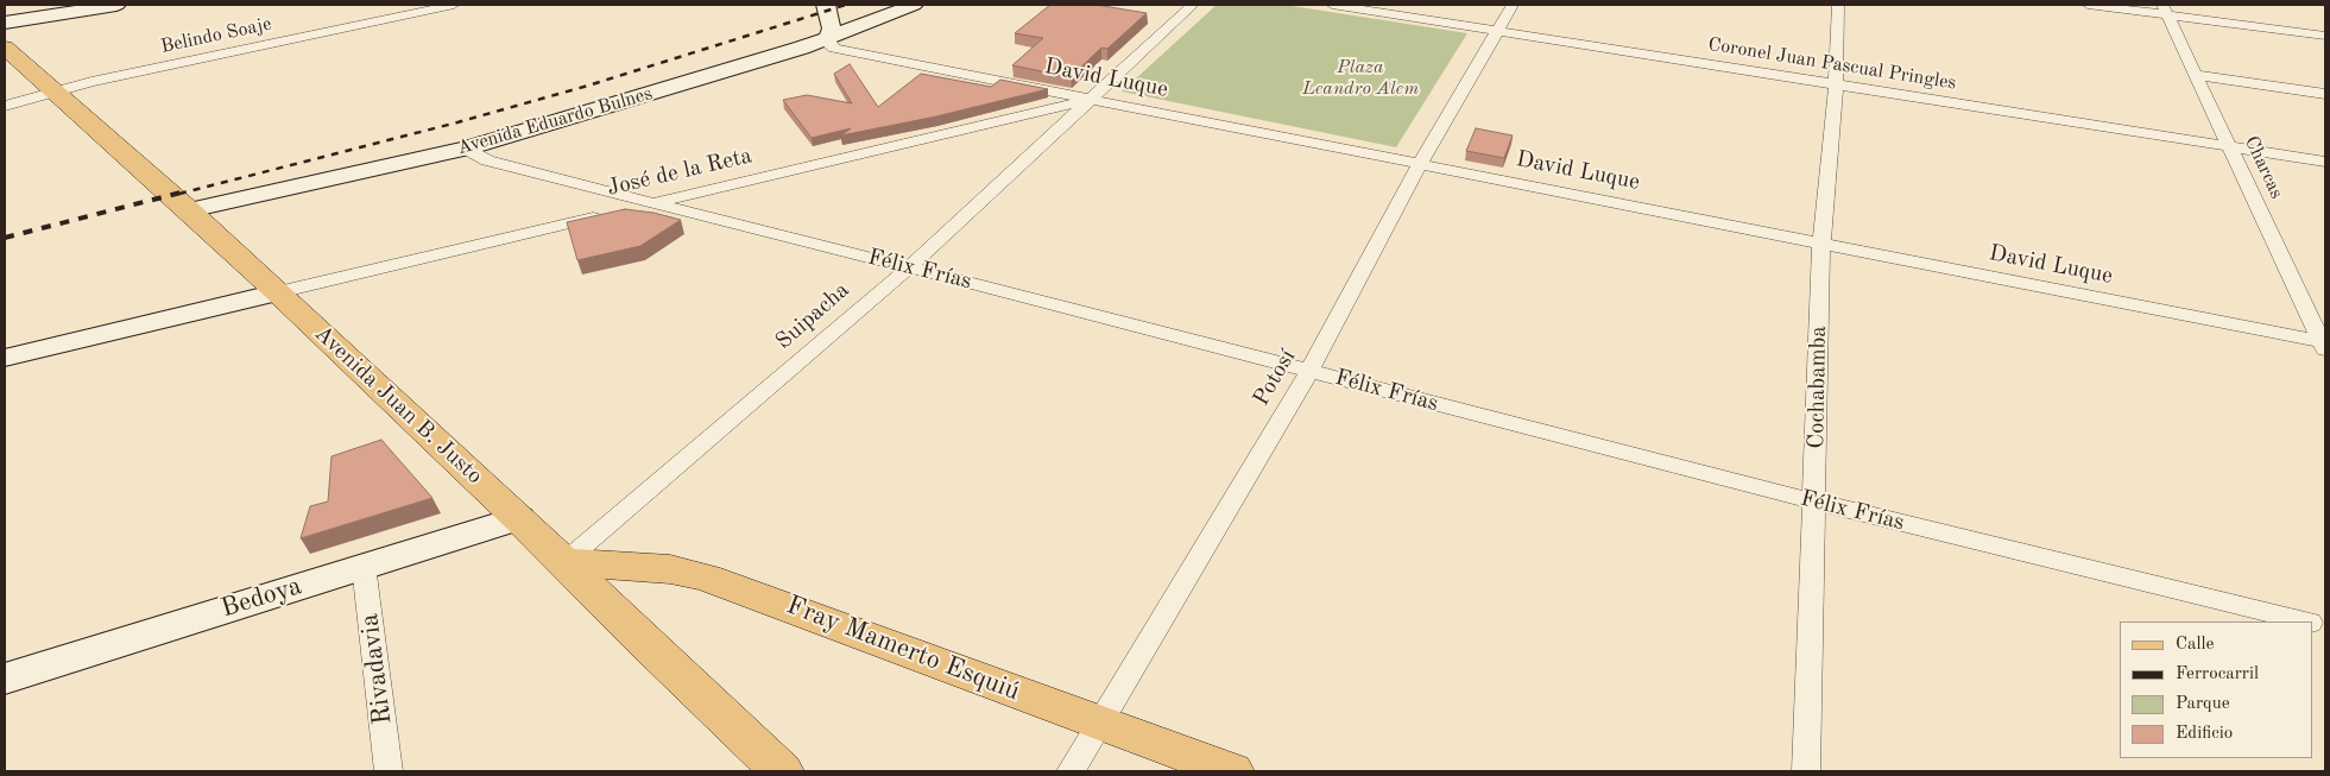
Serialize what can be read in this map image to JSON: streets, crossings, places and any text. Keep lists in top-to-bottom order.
{
  "streets": {
    "main road": [
      "Avenida Eduardo Bulnes",
      "Avenida Juan B. Justo",
      "Bedoya",
      "Fray Mamerto Esquiú"
    ],
    "street": [
      "Belindo Soaje",
      "Coronel Juan Pascual Pringles",
      "David Luque",
      "Charcas",
      "José de la Reta",
      "Félix Frías",
      "Suipacha",
      "Potosí",
      "Cochabamba",
      "Rivadavia"
    ]
  },
  "crossings": [
    ["Belindo Soaje", "Avenida Juan B. Justo"],
    ["Coronel Juan Pascual Pringles", "Charcas"],
    ["Coronel Juan Pascual Pringles", "Potosí"],
    ["Coronel Juan Pascual Pringles", "Cochabamba"],
    ["David Luque", "Avenida Eduardo Bulnes"],
    ["David Luque", "Charcas"],
    ["David Luque", "José de la Reta"],
    ["David Luque", "Suipacha"],
    ["David Luque", "Potosí"],
    ["David Luque", "Cochabamba"],
    ["Avenida Eduardo Bulnes", "Félix Frías"],
    ["Avenida Eduardo Bulnes", "Avenida Juan B. Justo"],
    ["José de la Reta", "Félix Frías"],
    ["José de la Reta", "Suipacha"],
    ["José de la Reta", "Avenida Juan B. Justo"],
    ["Félix Frías", "Suipacha"],
    ["Félix Frías", "Potosí"],
    ["Félix Frías", "Cochabamba"],
    ["Suipacha", "Avenida Juan B. Justo"],
    ["Suipacha", "Fray Mamerto Esquiú"],
    ["Potosí", "Fray Mamerto Esquiú"],
    ["Avenida Juan B. Justo", "Bedoya"],
    ["Avenida Juan B. Justo", "Fray Mamerto Esquiú"],
    ["Bedoya", "Rivadavia"]
  ],
  "parks": ["Plaza Leandro Alem"],
  "legend": [
    "Calle",
    "Ferrocarril",
    "Parque",
    "Edificio"
  ]
}
